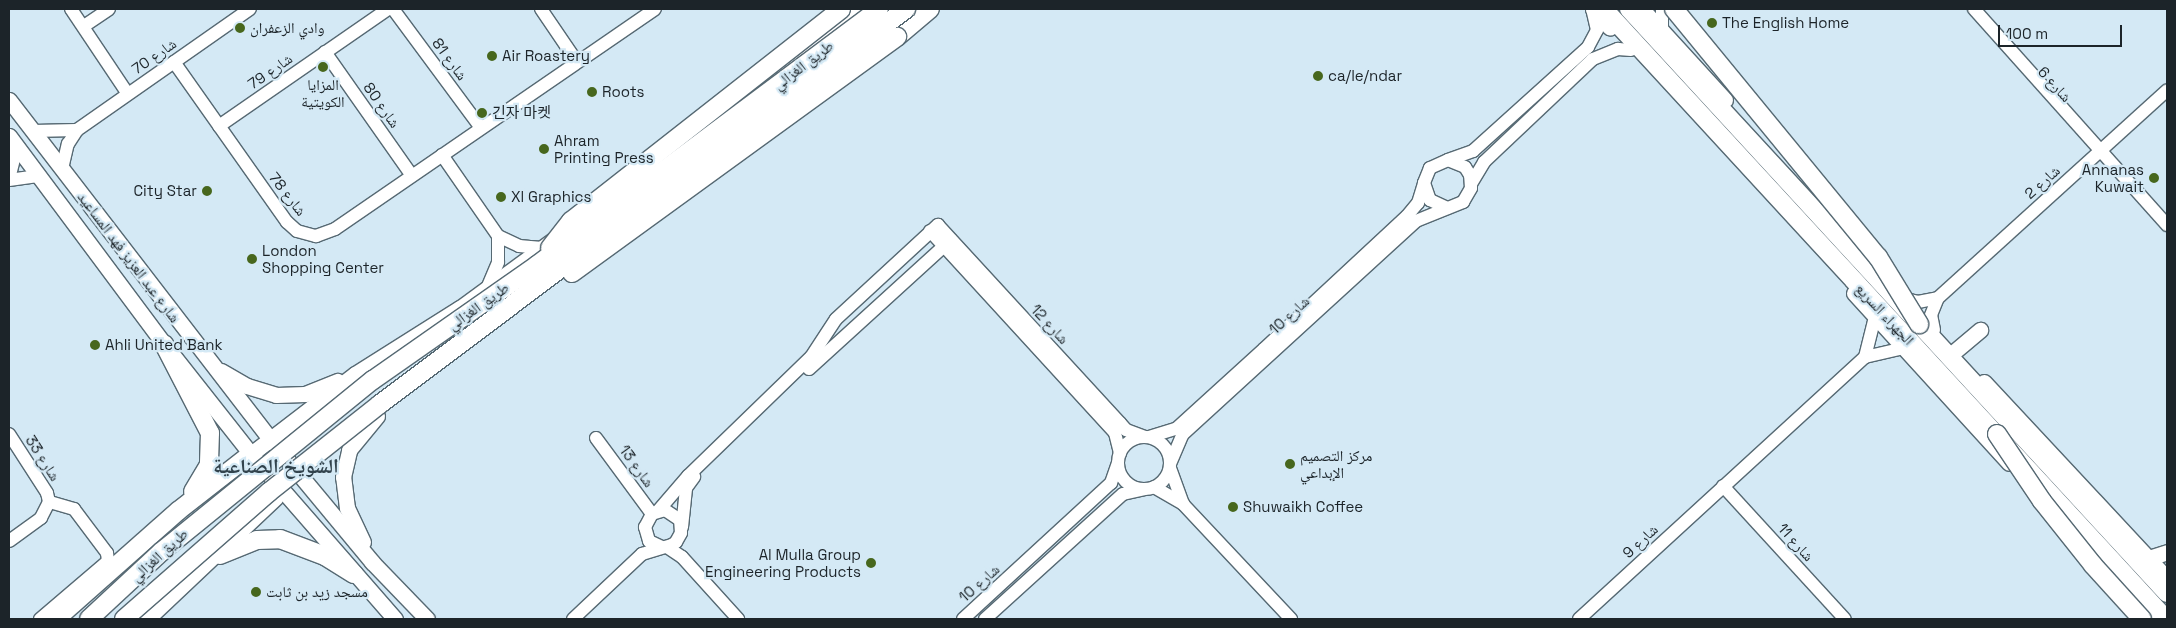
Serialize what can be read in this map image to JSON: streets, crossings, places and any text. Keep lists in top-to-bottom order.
{
  "streets": {
    "highway": ["طريق الغزالي", "الجهراء السريع"],
    "main road": ["شارع عبد العزيز فهد المساعيد"],
    "street": [
      "شارع 70",
      "شارع 81",
      "شارع 79",
      "شارع 6",
      "شارع 80",
      "شارع 2",
      "شارع 78",
      "شارع 10",
      "شارع 12",
      "شارع 33",
      "شارع 13",
      "شارع 9",
      "شارع 11"
    ]
  },
  "crossings": [
    ["شارع 70", "شارع 78"],
    ["شارع 70", "شارع عبد العزيز فهد المساعيد"],
    ["شارع 81", "شارع 78"],
    ["طريق الغزالي", "شارع عبد العزيز فهد المساعيد"],
    ["شارع 79", "شارع 80"],
    ["شارع 79", "شارع 78"],
    ["شارع 6", "شارع 2"],
    ["شارع 80", "شارع 78"],
    ["شارع 10", "شارع 12"],
    ["شارع 9", "شارع 11"]
  ],
  "districts": ["الشويخ الصناعية"],
  "places": [
    "The English Home",
    "وادي الزعفران",
    "Air Roastery",
    "المزايا الكويتية",
    "ca/le/ndar",
    "Roots",
    "긴자 마켓",
    "Ahram Printing Press",
    "Annanas Kuwait",
    "City Star",
    "Xl Graphics",
    "London Shopping Center",
    "Ahli United Bank",
    "مركز التصميم الإبداعي",
    "Shuwaikh Coffee",
    "Al Mulla Group Engineering Products",
    "مسجد زيد بن ثابت"
  ],
  "scale_bar": "100 m"
}
